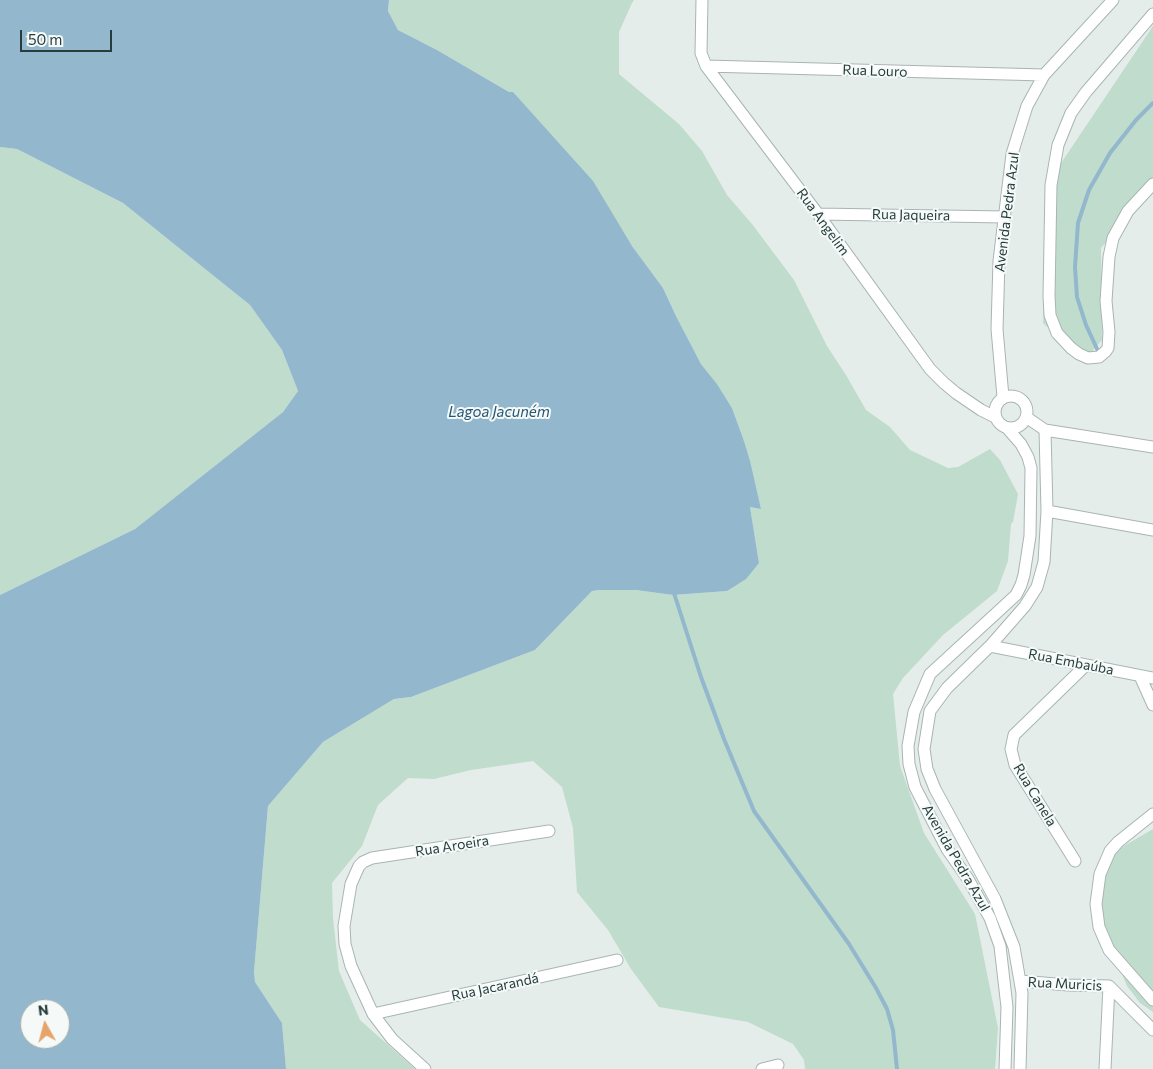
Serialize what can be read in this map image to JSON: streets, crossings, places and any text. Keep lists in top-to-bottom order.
{
  "streets": {
    "street": [
      "Rua Louro",
      "Avenida Pedra Azul",
      "Rua Jaqueira",
      "Rua Angelim",
      "Rua Embaúba",
      "Rua Canela",
      "Rua Aroeira",
      "Rua Muricis",
      "Rua Jacarandá"
    ]
  },
  "crossings": [
    ["Rua Louro", "Avenida Pedra Azul"],
    ["Rua Louro", "Rua Angelim"],
    ["Avenida Pedra Azul", "Rua Jaqueira"],
    ["Avenida Pedra Azul", "Rua Angelim"],
    ["Avenida Pedra Azul", "Rua Embaúba"],
    ["Avenida Pedra Azul", "Rua Muricis"],
    ["Rua Jaqueira", "Rua Angelim"],
    ["Rua Embaúba", "Rua Canela"],
    ["Rua Aroeira", "Rua Jacarandá"]
  ],
  "water": ["Lagoa Jacuném"],
  "scale_bar": "50 m",
  "north": "top"
}
